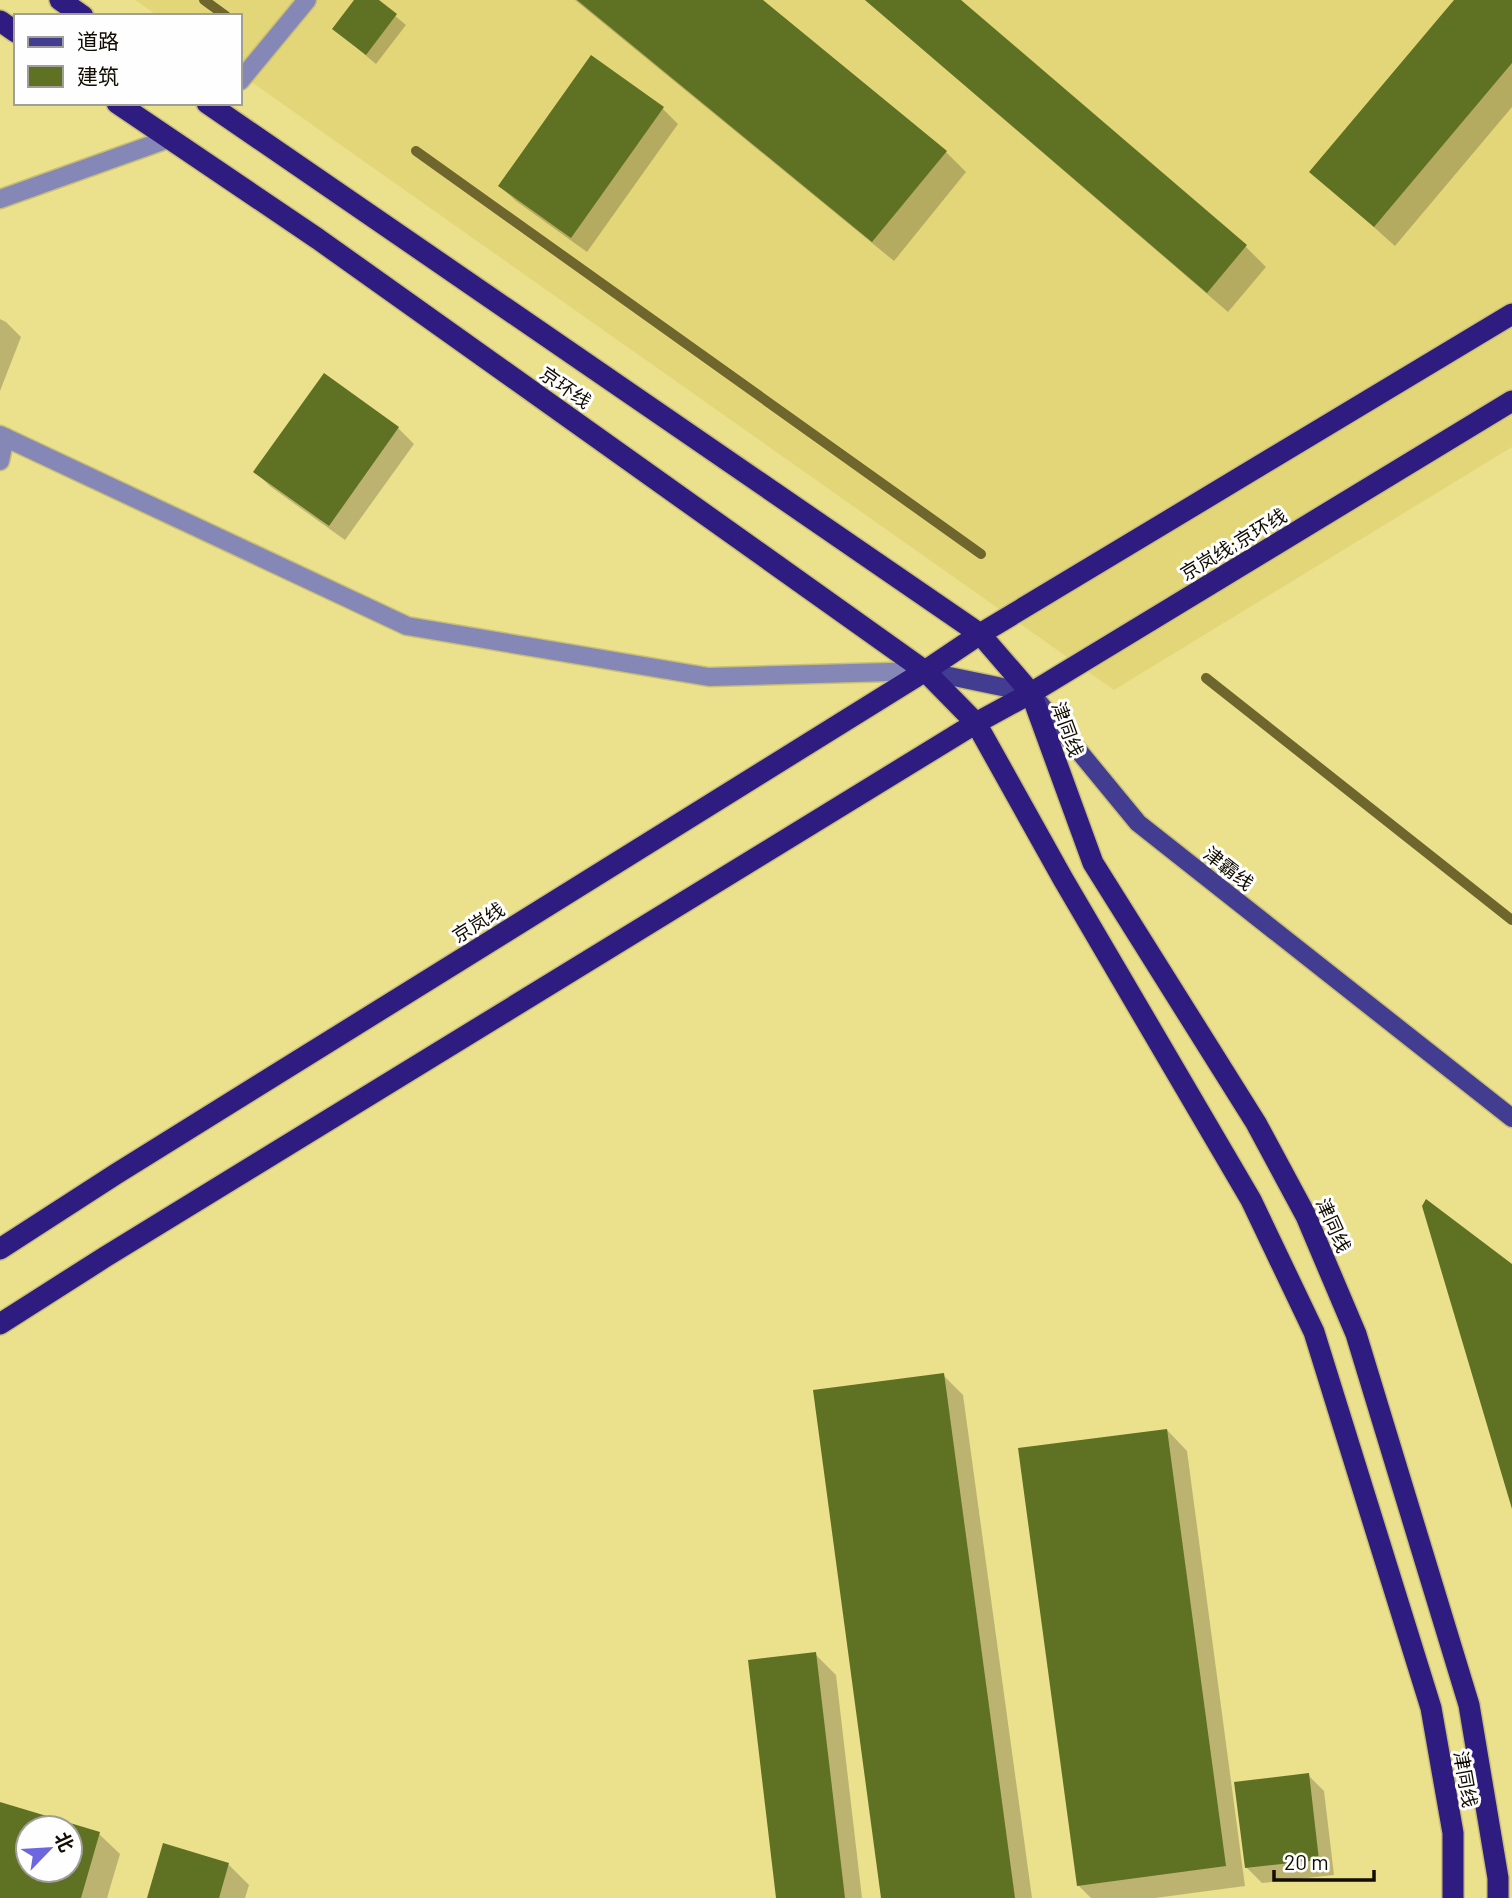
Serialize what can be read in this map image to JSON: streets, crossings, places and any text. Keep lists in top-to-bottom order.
{
  "streets": {
    "highway": [
      "京环线",
      "京岚线;京环线",
      "津同线",
      "京岚线"
    ],
    "main road": ["津霸线"]
  },
  "crossings": [
    ["京环线", "京岚线;京环线"],
    ["京环线", "津同线"],
    ["京环线", "京岚线"],
    ["京岚线;京环线", "津同线"],
    ["京岚线;京环线", "津霸线"],
    ["津同线", "津霸线"],
    ["津同线", "京岚线"]
  ],
  "legend": ["道路", "建筑"],
  "scale_bar": "20 m",
  "north": "top right"
}
